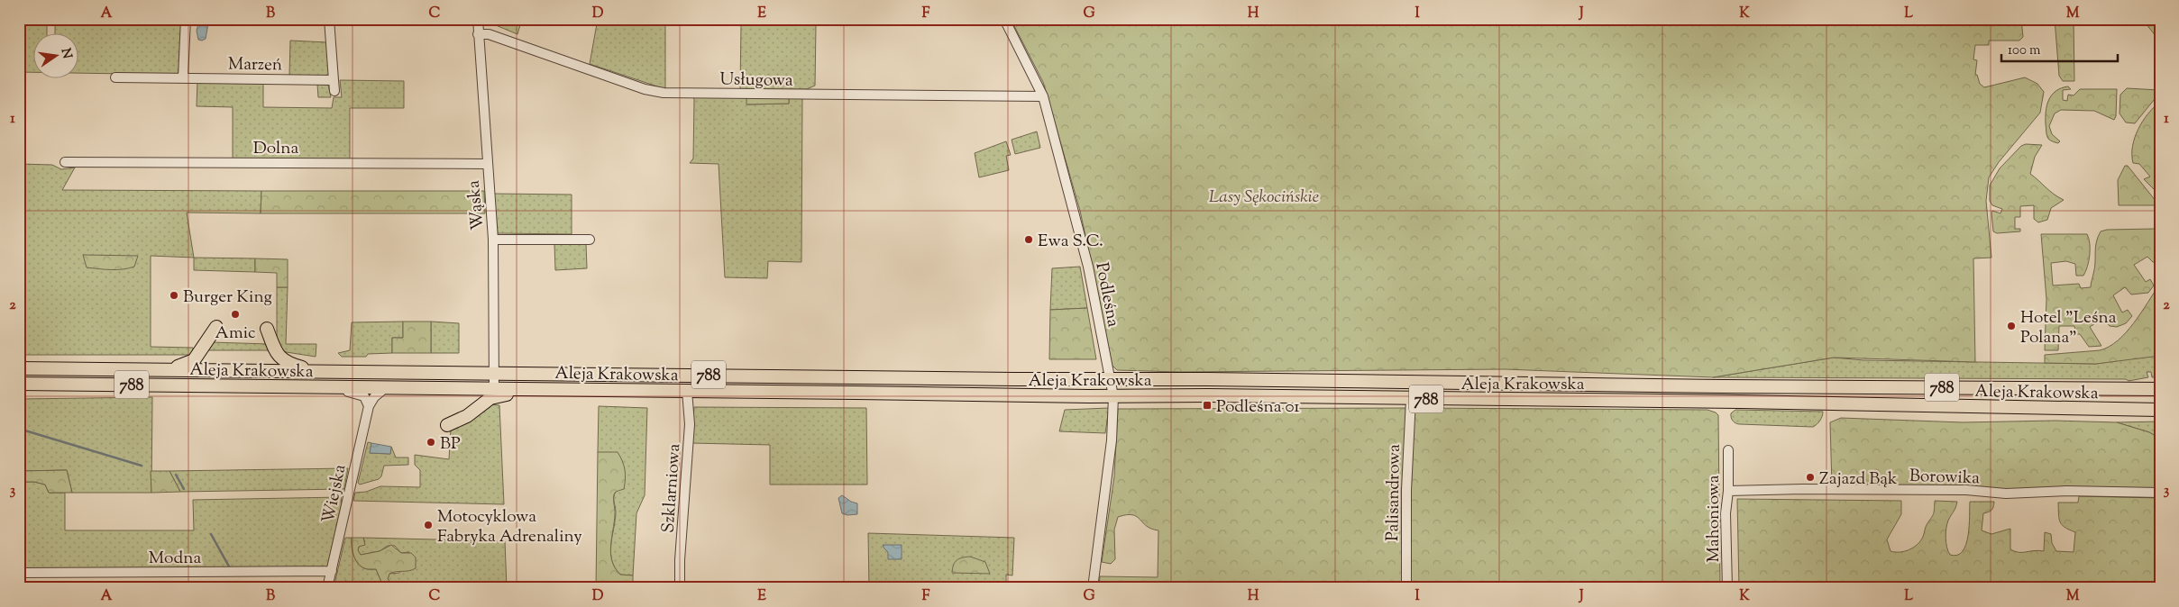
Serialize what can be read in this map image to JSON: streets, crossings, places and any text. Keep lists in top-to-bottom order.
{
  "streets": {
    "main road": ["Aleja Krakowska", "788"],
    "street": [
      "Marzeń",
      "Usługowa",
      "Dolna",
      "Wąska",
      "Podleśna",
      "Borowika",
      "Szklarniowa",
      "Palisandrowa",
      "Wiejska",
      "Mahoniowa",
      "Modna"
    ]
  },
  "crossings": [
    ["Usługowa", "Wąska"],
    ["Usługowa", "Podleśna"],
    ["Dolna", "Wąska"],
    ["Wąska", "Aleja Krakowska"],
    ["Podleśna", "Aleja Krakowska"],
    ["Aleja Krakowska", "Szklarniowa"],
    ["Aleja Krakowska", "Palisandrowa"],
    ["Aleja Krakowska", "Wiejska"],
    ["Borowika", "Mahoniowa"],
    ["Wiejska", "Modna"]
  ],
  "parks": ["Lasy Sękocińskie"],
  "places": {
    "other": [
      "Ewa S.C.",
      "Burger King",
      "Amic",
      "Hotel \"Leśna Polana\"",
      "BP",
      "Zajazd Bąk",
      "Motocyklowa Fabryka Adrenaliny"
    ],
    "transit": ["Podleśna 01"]
  },
  "scale_bar": "100 m",
  "north": "right",
  "grid": {
    "columns": [
      "A",
      "B",
      "C",
      "D",
      "E",
      "F",
      "G",
      "H",
      "I",
      "J",
      "K",
      "L",
      "M"
    ],
    "rows": ["1", "2", "3"]
  }
}
